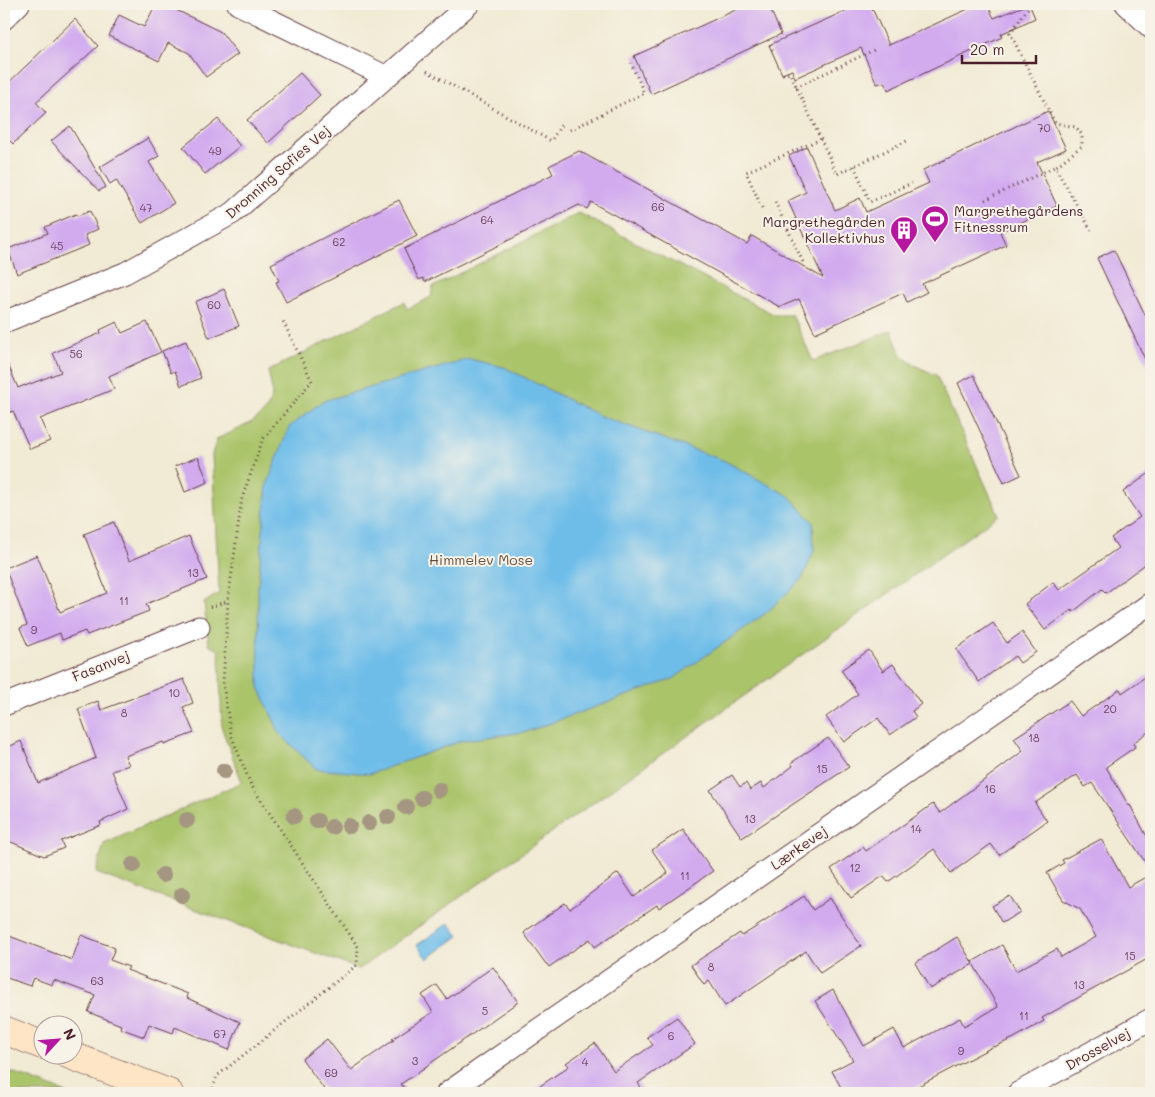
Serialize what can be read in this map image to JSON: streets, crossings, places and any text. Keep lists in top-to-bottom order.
{
  "streets": {
    "street": [
      "Dronning Sofies Vej",
      "Fasanvej",
      "Lærkevej",
      "Drosselvej"
    ]
  },
  "parks": ["Himmelev Mose"],
  "places": {
    "sports": ["Margrethegårdens Fitnessrum"],
    "building": ["Margrethegården Kollektivhus"]
  },
  "house_numbers": [
    "70",
    "49",
    "66",
    "47",
    "64",
    "62",
    "45",
    "60",
    "56",
    "13",
    "11",
    "9",
    "10",
    "20",
    "8",
    "18",
    "15",
    "16",
    "13",
    "14",
    "12",
    "11",
    "15",
    "8",
    "63",
    "13",
    "5",
    "11",
    "67",
    "6",
    "9",
    "3",
    "4",
    "69"
  ],
  "scale_bar": "20 m",
  "north": "top right"
}
